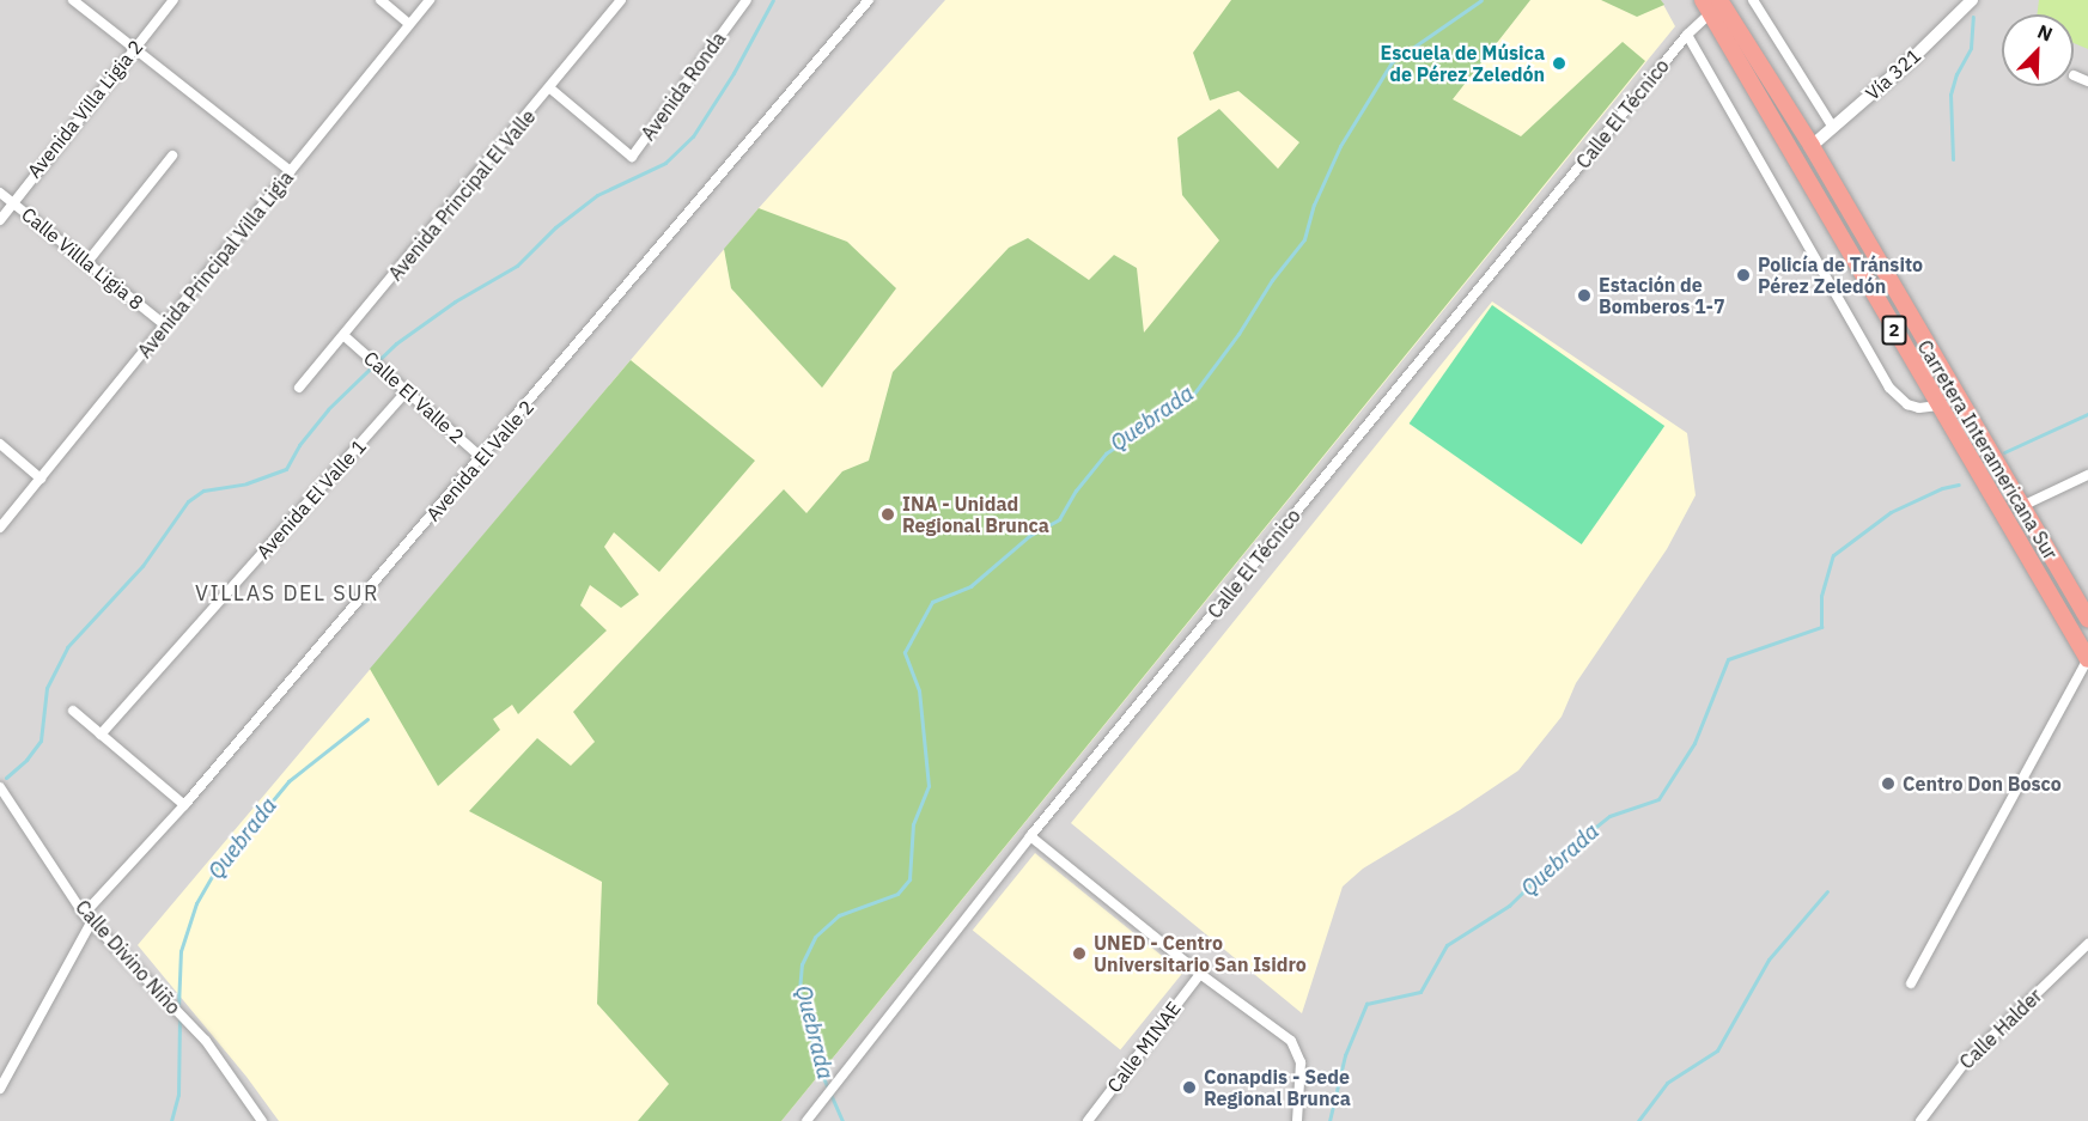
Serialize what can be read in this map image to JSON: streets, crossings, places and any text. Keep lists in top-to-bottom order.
{
  "streets": {
    "highway": ["2", "Carretera Interamericana Sur"],
    "street": [
      "Vía 321",
      "Avenida Ronda",
      "Avenida Villa Ligia 2",
      "Calle El Técnico",
      "Avenida Principal El Valle",
      "Calle Villla Ligia 8",
      "Avenida Principal Villa Ligia",
      "Calle El Valle 2",
      "Avenida El Valle 2",
      "Avenida El Valle 1",
      "Calle Divino Niño",
      "Calle Halder",
      "Calle MINAE"
    ]
  },
  "crossings": [
    ["Vía 321", "Carretera Interamericana Sur"],
    ["Avenida Ronda", "Avenida Principal El Valle"],
    ["Avenida Villa Ligia 2", "Calle Villla Ligia 8"],
    ["Calle El Técnico", "Carretera Interamericana Sur"],
    ["Avenida Principal El Valle", "Calle El Valle 2"],
    ["Calle Villla Ligia 8", "Avenida Principal Villa Ligia"],
    ["Calle El Valle 2", "Avenida El Valle 2"],
    ["Calle El Valle 2", "Avenida El Valle 1"],
    ["Avenida El Valle 2", "Calle Divino Niño"]
  ],
  "districts": ["VILLAS DEL SUR"],
  "water": ["Quebrada"],
  "places": [
    "Escuela de Música de Pérez Zeledón",
    "Policía de Tránsito Pérez Zeledón",
    "Estación de Bomberos 1-7",
    "INA - Unidad Regional Brunca",
    "Centro Don Bosco",
    "UNED - Centro Universitario San Isidro",
    "Conapdis - Sede Regional Brunca"
  ],
  "north": "top right"
}
